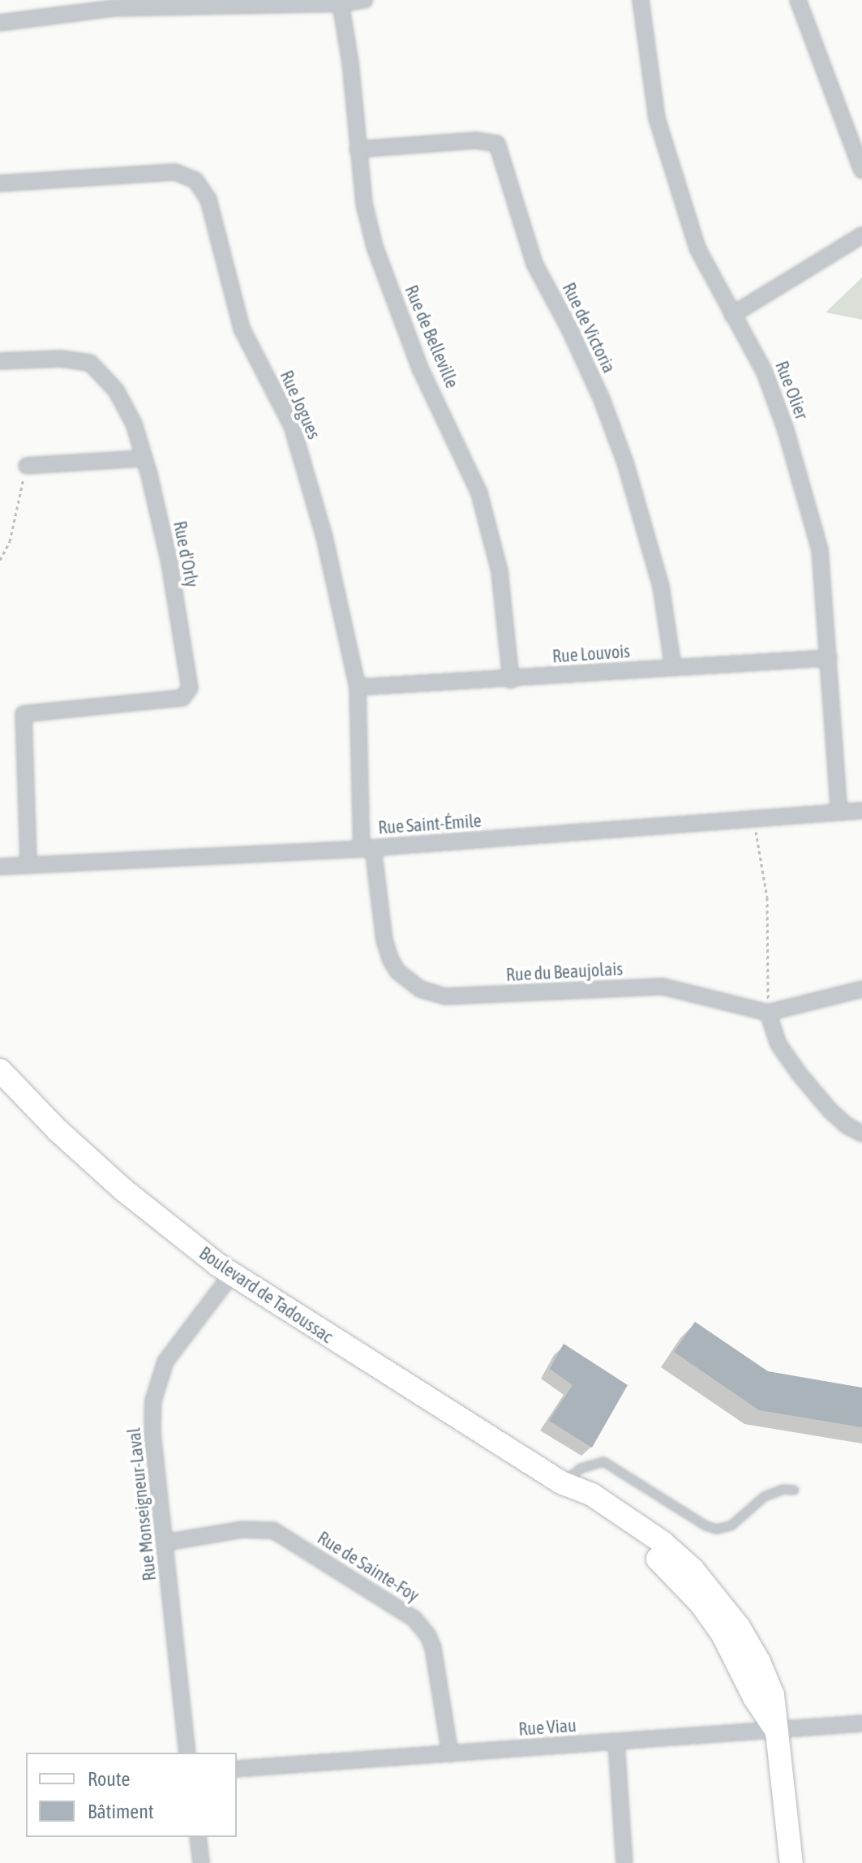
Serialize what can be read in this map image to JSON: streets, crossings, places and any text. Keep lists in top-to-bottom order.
{
  "streets": {
    "main road": ["Boulevard de Tadoussac"],
    "street": [
      "Rue de Victoria",
      "Rue de Belleville",
      "Rue Olier",
      "Rue Jogues",
      "Rue d'Orly",
      "Rue Louvois",
      "Rue Saint-Émile",
      "Rue du Beaujolais",
      "Rue Monseigneur-Laval",
      "Rue de Sainte-Foy",
      "Rue Viau"
    ]
  },
  "crossings": [
    ["Rue de Victoria", "Rue de Belleville"],
    ["Rue de Victoria", "Rue Louvois"],
    ["Rue de Belleville", "Rue Louvois"],
    ["Rue Olier", "Rue Louvois"],
    ["Rue Olier", "Rue Saint-Émile"],
    ["Rue Jogues", "Rue Louvois"],
    ["Rue Jogues", "Rue Saint-Émile"],
    ["Rue Jogues", "Rue du Beaujolais"],
    ["Rue d'Orly", "Rue Saint-Émile"],
    ["Rue Saint-Émile", "Rue du Beaujolais"],
    ["Boulevard de Tadoussac", "Rue Monseigneur-Laval"],
    ["Boulevard de Tadoussac", "Rue Viau"],
    ["Rue Monseigneur-Laval", "Rue de Sainte-Foy"],
    ["Rue de Sainte-Foy", "Rue Viau"]
  ],
  "legend": ["Route", "Bâtiment"]
}
